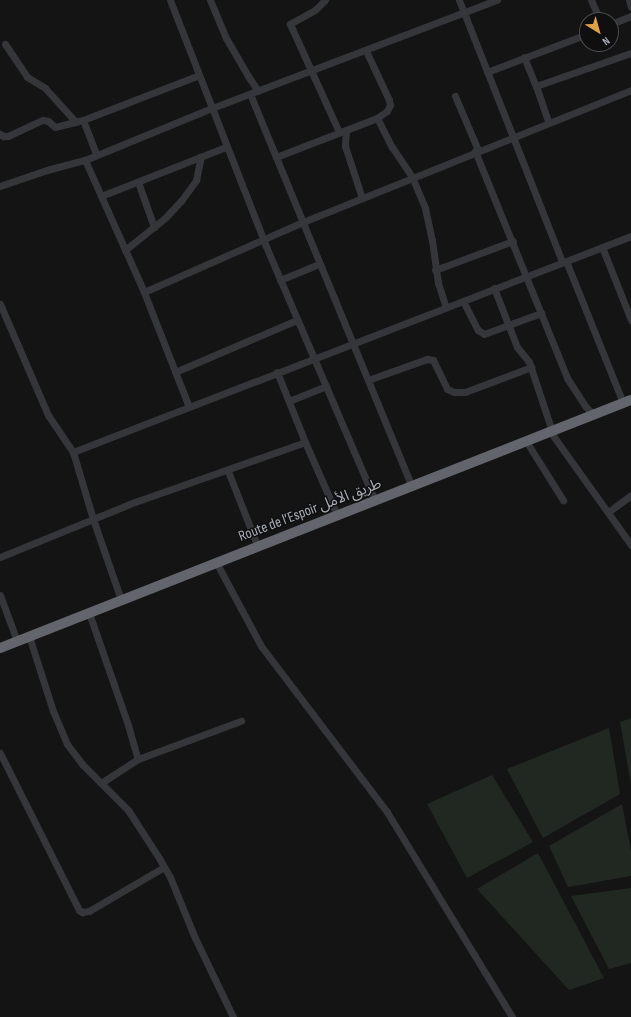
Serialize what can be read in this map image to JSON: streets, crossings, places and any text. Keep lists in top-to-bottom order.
{
  "streets": {
    "highway": ["Route de l’Espoir طريق الأمل"]
  },
  "north": "bottom right"
}
